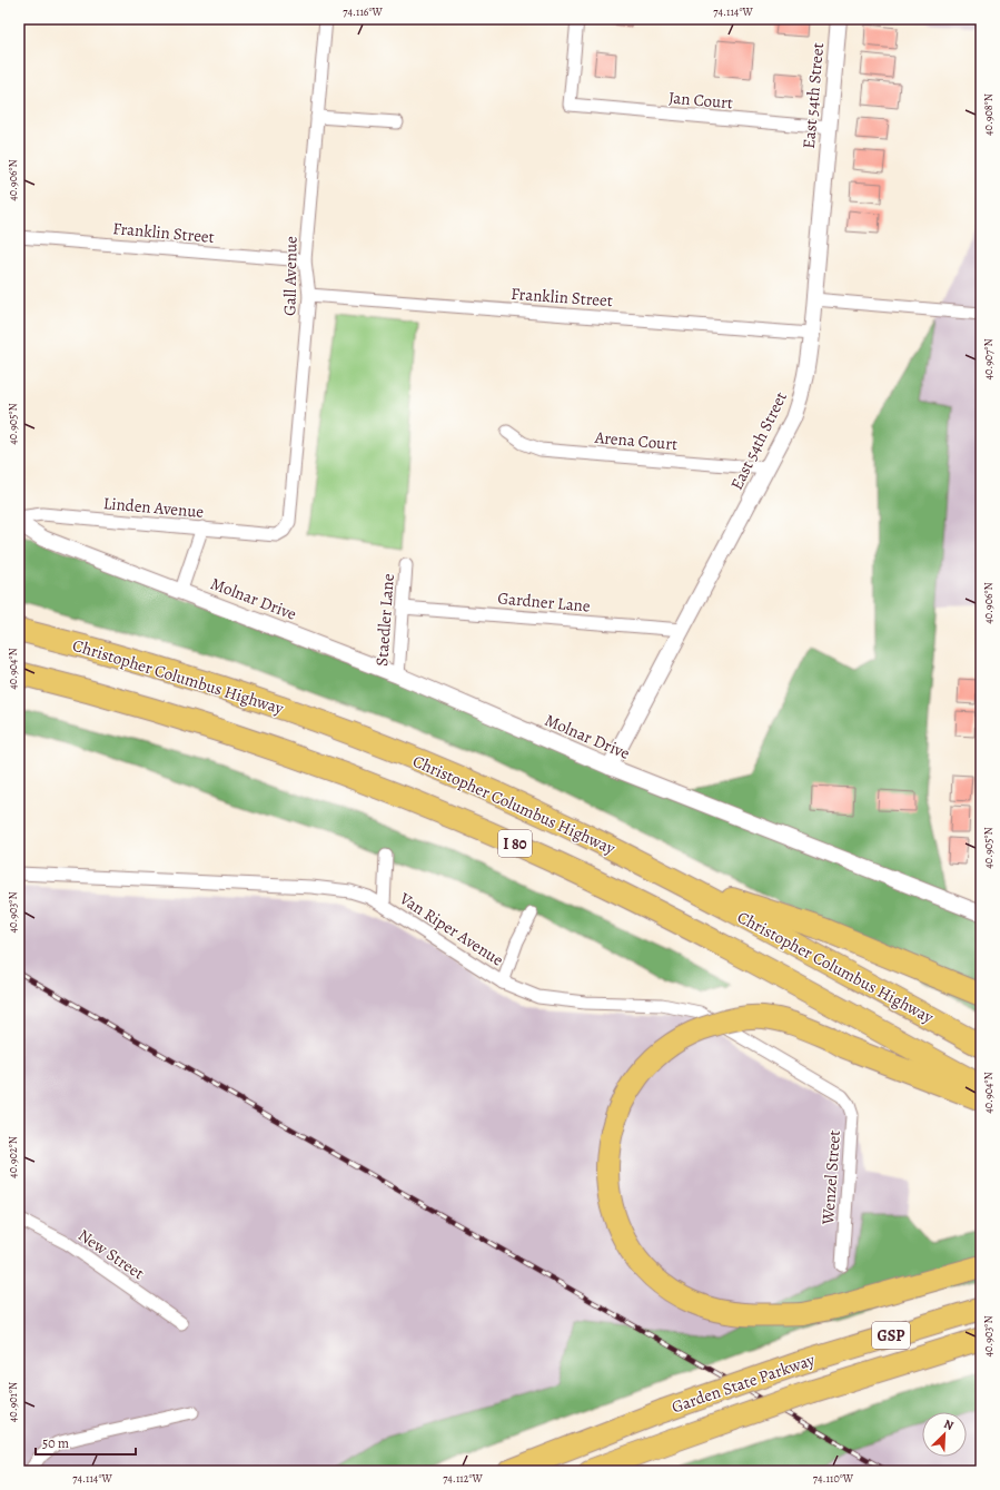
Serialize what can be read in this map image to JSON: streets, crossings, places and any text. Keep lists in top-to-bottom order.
{
  "streets": {
    "highway": [
      "Christopher Columbus Highway",
      "I 80",
      "GSP",
      "Garden State Parkway"
    ],
    "street": [
      "East 54th Street",
      "Jan Court",
      "Franklin Street",
      "Gall Avenue",
      "Arena Court",
      "Linden Avenue",
      "Molnar Drive",
      "Gardner Lane",
      "Staedler Lane",
      "Van Riper Avenue",
      "Wenzel Street",
      "New Street"
    ]
  },
  "crossings": [
    ["East 54th Street", "Jan Court"],
    ["East 54th Street", "Franklin Street"],
    ["East 54th Street", "Arena Court"],
    ["East 54th Street", "Molnar Drive"],
    ["East 54th Street", "Gardner Lane"],
    ["Franklin Street", "Gall Avenue"],
    ["Gall Avenue", "Linden Avenue"],
    ["Molnar Drive", "Staedler Lane"],
    ["Gardner Lane", "Staedler Lane"],
    ["Van Riper Avenue", "Wenzel Street"]
  ],
  "scale_bar": "50 m",
  "north": "top right",
  "coordinates": [
    "74.116°W",
    "74.114°W",
    "40.908°N",
    "40.906°N",
    "40.907°N",
    "40.905°N",
    "40.904°N",
    "40.903°N",
    "40.902°N",
    "40.901°N",
    "74.112°W",
    "74.110°W"
  ]
}
